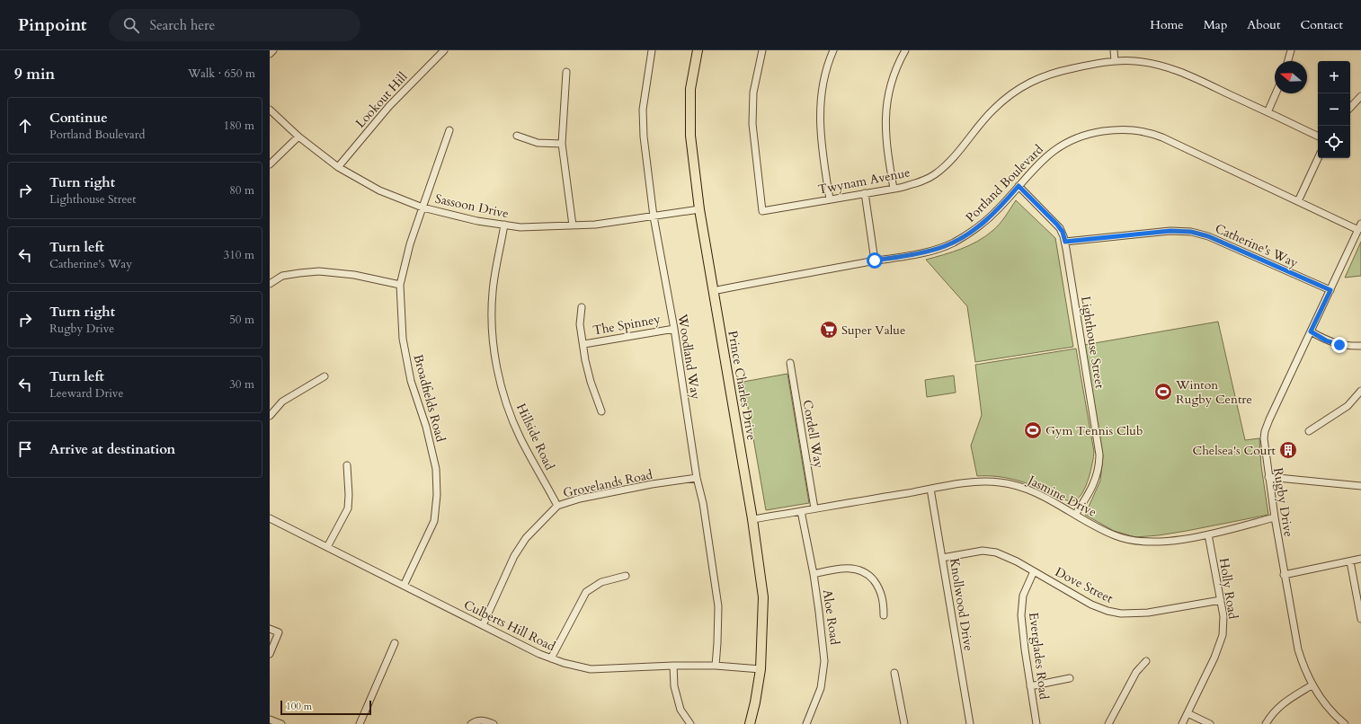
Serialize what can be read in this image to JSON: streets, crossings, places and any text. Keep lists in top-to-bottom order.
{
  "streets": {
    "highway": ["Prince Charles Drive"],
    "street": [
      "Lookout Hill",
      "Twynam Avenue",
      "Portland Boulevard",
      "Sassoon Drive",
      "Catherine's Way",
      "The Spinney",
      "Lighthouse Street",
      "Woodland Way",
      "Broadfields Road",
      "Cordell Way",
      "Hillside Road",
      "Grovelands Road",
      "Jasmine Drive",
      "Rugby Drive",
      "Dove Street",
      "Holly Road",
      "Knollwood Drive",
      "Aloe Road",
      "Culberts Hill Road",
      "Everglades Road"
    ]
  },
  "crossings": [
    ["Lookout Hill", "Sassoon Drive"],
    ["Portland Boulevard", "Lighthouse Street"],
    ["Portland Boulevard", "Prince Charles Drive"],
    ["Portland Boulevard", "Rugby Drive"],
    ["Sassoon Drive", "Woodland Way"],
    ["Sassoon Drive", "Prince Charles Drive"],
    ["Sassoon Drive", "Broadfields Road"],
    ["Sassoon Drive", "Hillside Road"],
    ["Catherine's Way", "Lighthouse Street"],
    ["Catherine's Way", "Rugby Drive"],
    ["The Spinney", "Woodland Way"],
    ["Lighthouse Street", "Jasmine Drive"],
    ["Woodland Way", "Grovelands Road"],
    ["Woodland Way", "Culberts Hill Road"],
    ["Prince Charles Drive", "Jasmine Drive"],
    ["Prince Charles Drive", "Culberts Hill Road"],
    ["Broadfields Road", "Culberts Hill Road"],
    ["Cordell Way", "Jasmine Drive"],
    ["Hillside Road", "Grovelands Road"],
    ["Grovelands Road", "Culberts Hill Road"],
    ["Jasmine Drive", "Rugby Drive"],
    ["Jasmine Drive", "Holly Road"],
    ["Jasmine Drive", "Knollwood Drive"],
    ["Jasmine Drive", "Aloe Road"],
    ["Dove Street", "Holly Road"],
    ["Dove Street", "Knollwood Drive"],
    ["Dove Street", "Everglades Road"]
  ],
  "places": {
    "supermarket": ["Super Value"],
    "sports": ["Winton Rugby Centre", "Gym Tennis Club"],
    "building": ["Chelsea's Court"]
  },
  "scale_bar": "100 m",
  "north": "left",
  "page": {
    "header": "Pinpoint",
    "search": "Search here",
    "nav": [
      "Home",
      "Map",
      "About",
      "Contact"
    ],
    "heading": ["9 min", "Walk · 650 m"],
    "map_buttons": ["+", "−"],
    "list": [
      ["Continue", "Portland Boulevard", "180 m"],
      ["Turn right", "Lighthouse Street", "80 m"],
      ["Turn left", "Catherine's Way", "310 m"],
      ["Turn right", "Rugby Drive", "50 m"],
      ["Turn left", "Leeward Drive", "30 m"],
      "Arrive at destination"
    ],
    "scale": "100 m"
  }
}
